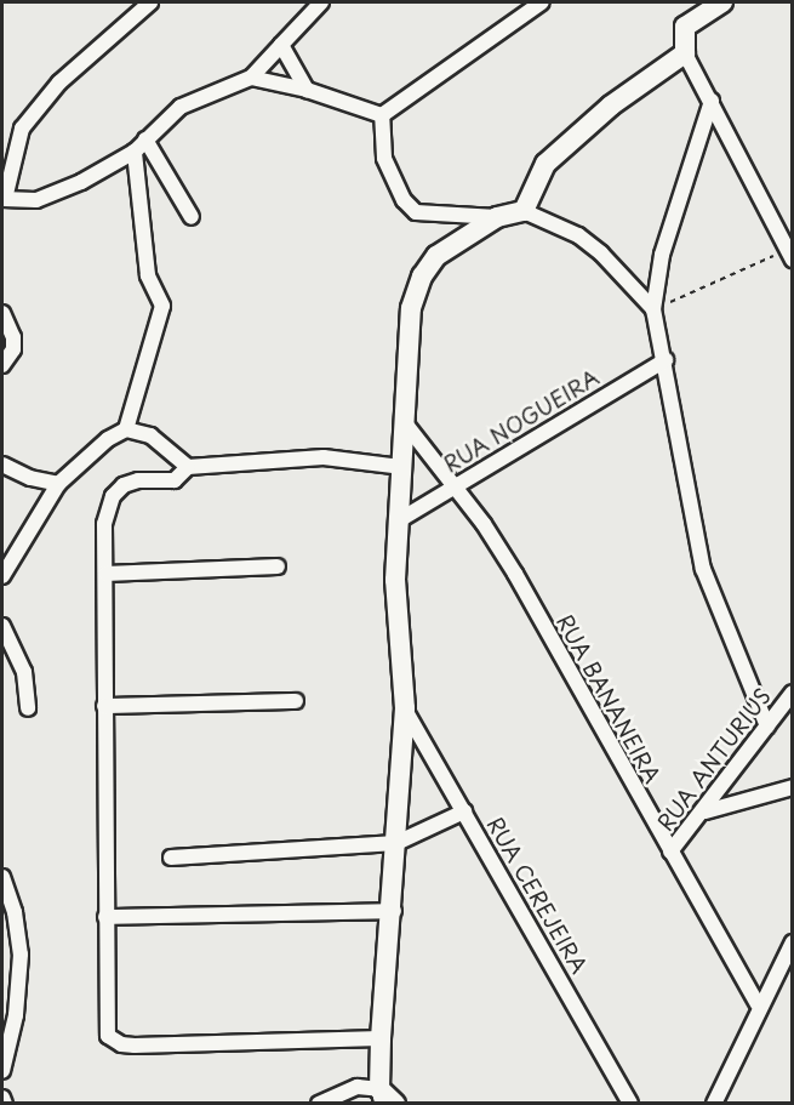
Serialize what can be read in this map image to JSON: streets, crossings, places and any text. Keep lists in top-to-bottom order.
{
  "streets": {
    "street": [
      "RUA NOGUEIRA",
      "RUA BANANEIRA",
      "RUA ANTURIUS",
      "RUA CEREJEIRA"
    ]
  },
  "crossings": [
    ["RUA NOGUEIRA", "RUA BANANEIRA"],
    ["RUA BANANEIRA", "RUA ANTURIUS"]
  ]
}
